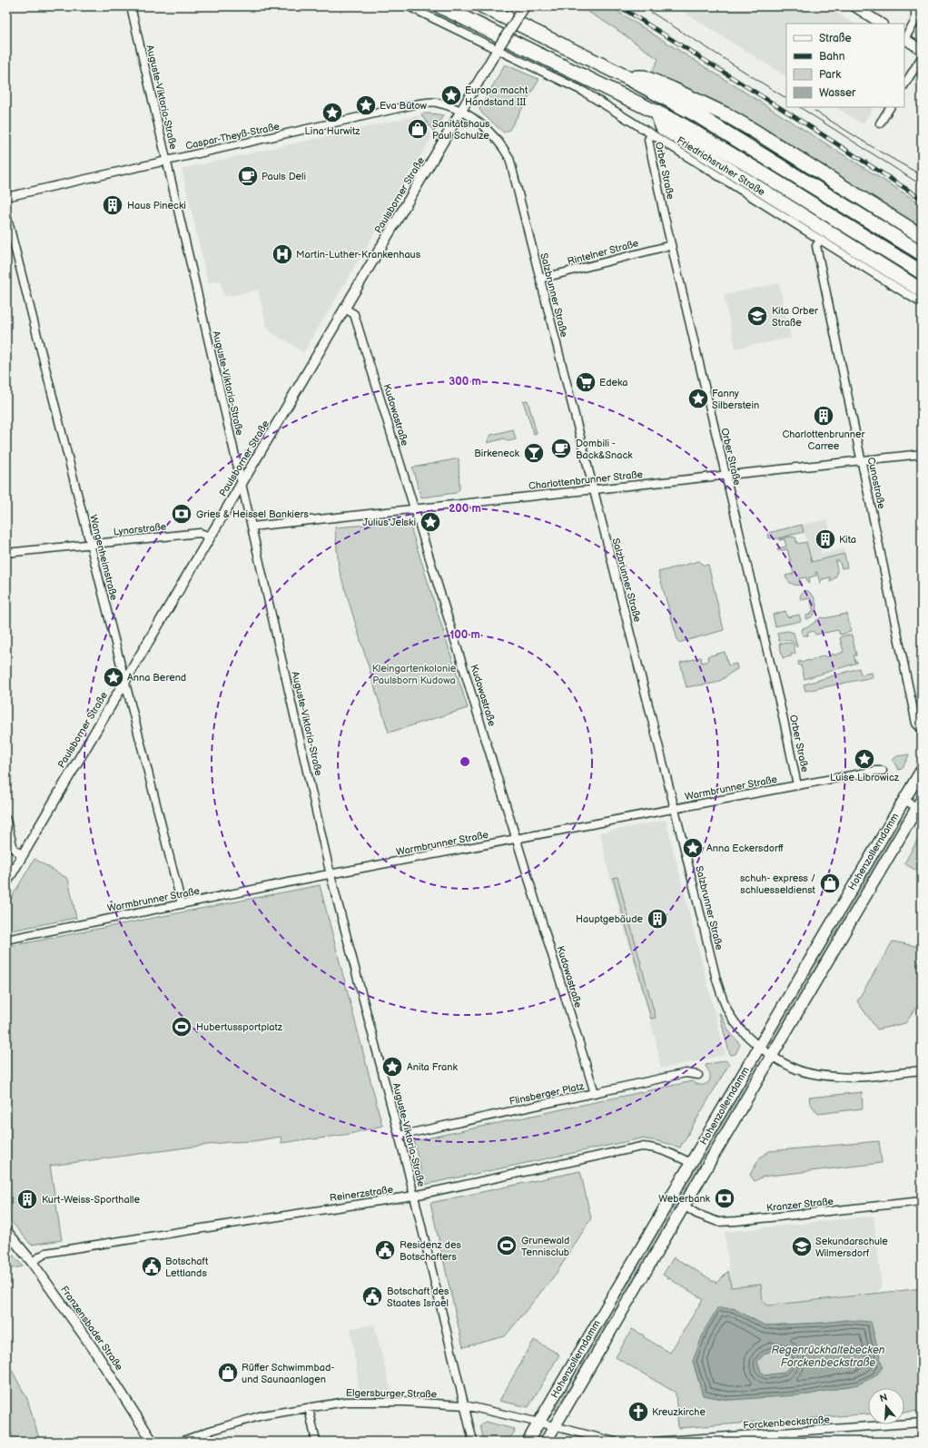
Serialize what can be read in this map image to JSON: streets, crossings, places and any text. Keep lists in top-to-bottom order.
{
  "streets": {
    "main road": ["Hohenzollerndamm"],
    "street": [
      "Auguste-Viktoria-Straße",
      "Caspar-Theyß-Straße",
      "Friedrichsruher Straße",
      "Orber Straße",
      "Paulsborner Straße",
      "Rintelner Straße",
      "Salzbrunner Straße",
      "Kudowastraße",
      "Charlottenbrunner Straße",
      "Cunostraße",
      "Lynarstraße",
      "Wangenheimstraße",
      "Warmbrunner Straße",
      "Flinsberger Platz",
      "Reinerzstraße",
      "Kranzer Straße",
      "Franzensbader Straße",
      "Elgersburger Straße",
      "Forckenbeckstraße"
    ]
  },
  "crossings": [
    ["Auguste-Viktoria-Straße", "Caspar-Theyß-Straße"],
    ["Auguste-Viktoria-Straße", "Paulsborner Straße"],
    ["Auguste-Viktoria-Straße", "Charlottenbrunner Straße"],
    ["Auguste-Viktoria-Straße", "Warmbrunner Straße"],
    ["Auguste-Viktoria-Straße", "Flinsberger Platz"],
    ["Auguste-Viktoria-Straße", "Reinerzstraße"],
    ["Auguste-Viktoria-Straße", "Elgersburger Straße"],
    ["Caspar-Theyß-Straße", "Paulsborner Straße"],
    ["Caspar-Theyß-Straße", "Salzbrunner Straße"],
    ["Friedrichsruher Straße", "Orber Straße"],
    ["Friedrichsruher Straße", "Paulsborner Straße"],
    ["Friedrichsruher Straße", "Cunostraße"],
    ["Orber Straße", "Rintelner Straße"],
    ["Orber Straße", "Charlottenbrunner Straße"],
    ["Orber Straße", "Warmbrunner Straße"],
    ["Paulsborner Straße", "Salzbrunner Straße"],
    ["Paulsborner Straße", "Kudowastraße"],
    ["Paulsborner Straße", "Lynarstraße"],
    ["Paulsborner Straße", "Wangenheimstraße"],
    ["Rintelner Straße", "Salzbrunner Straße"],
    ["Salzbrunner Straße", "Charlottenbrunner Straße"],
    ["Salzbrunner Straße", "Warmbrunner Straße"],
    ["Salzbrunner Straße", "Hohenzollerndamm"],
    ["Kudowastraße", "Charlottenbrunner Straße"],
    ["Kudowastraße", "Warmbrunner Straße"],
    ["Kudowastraße", "Flinsberger Platz"],
    ["Charlottenbrunner Straße", "Cunostraße"],
    ["Lynarstraße", "Wangenheimstraße"],
    ["Wangenheimstraße", "Warmbrunner Straße"],
    ["Hohenzollerndamm", "Reinerzstraße"],
    ["Hohenzollerndamm", "Kranzer Straße"],
    ["Hohenzollerndamm", "Elgersburger Straße"],
    ["Reinerzstraße", "Franzensbader Straße"]
  ],
  "water": ["Regenrückhaltebecken Forckenbeckstraße"],
  "parks": ["Kleingartenkolonie Paulsborn Kudowa"],
  "places": {
    "place": [
      "Europa macht Handstand III",
      "Eva Bütow",
      "Lina Hurwitz",
      "Fanny Silberstein",
      "Julius Jelski",
      "Anna Berend",
      "Luise Librowicz",
      "Anna Eckersdorff",
      "Anita Frank"
    ],
    "shop": ["Sanitätshaus Paul Schulze", "schuh- express / schluesseldienst", "Rüffer Schwimmbad- und Saunaanlagen"],
    "cafe": ["Pauls Deli", "Dombili - Back&Snack"],
    "building": [
      "Haus Pinecki",
      "Charlottenbrunner Carree",
      "Kita",
      "Hauptgebäude",
      "Kurt-Weiss-Sporthalle"
    ],
    "hospital": ["Martin-Luther-Krankenhaus"],
    "school or university": ["Kita Orber Straße", "Sekundarschule Wilmersdorf"],
    "supermarket": ["Edeka"],
    "bar": ["Birkeneck"],
    "bank": ["Gries & Heissel Bankiers", "Weberbank"],
    "sports": ["Hubertussportplatz", "Grunewald Tennisclub"],
    "public building": ["Residenz des Botschafters", "Botschaft Lettlands", "Botschaft des Staates Israel"],
    "church": ["Kreuzkirche"]
  },
  "legend": [
    "Straße",
    "Bahn",
    "Park",
    "Wasser"
  ],
  "north": "top",
  "rings": ["300 m", "200 m", "100 m"]
}
